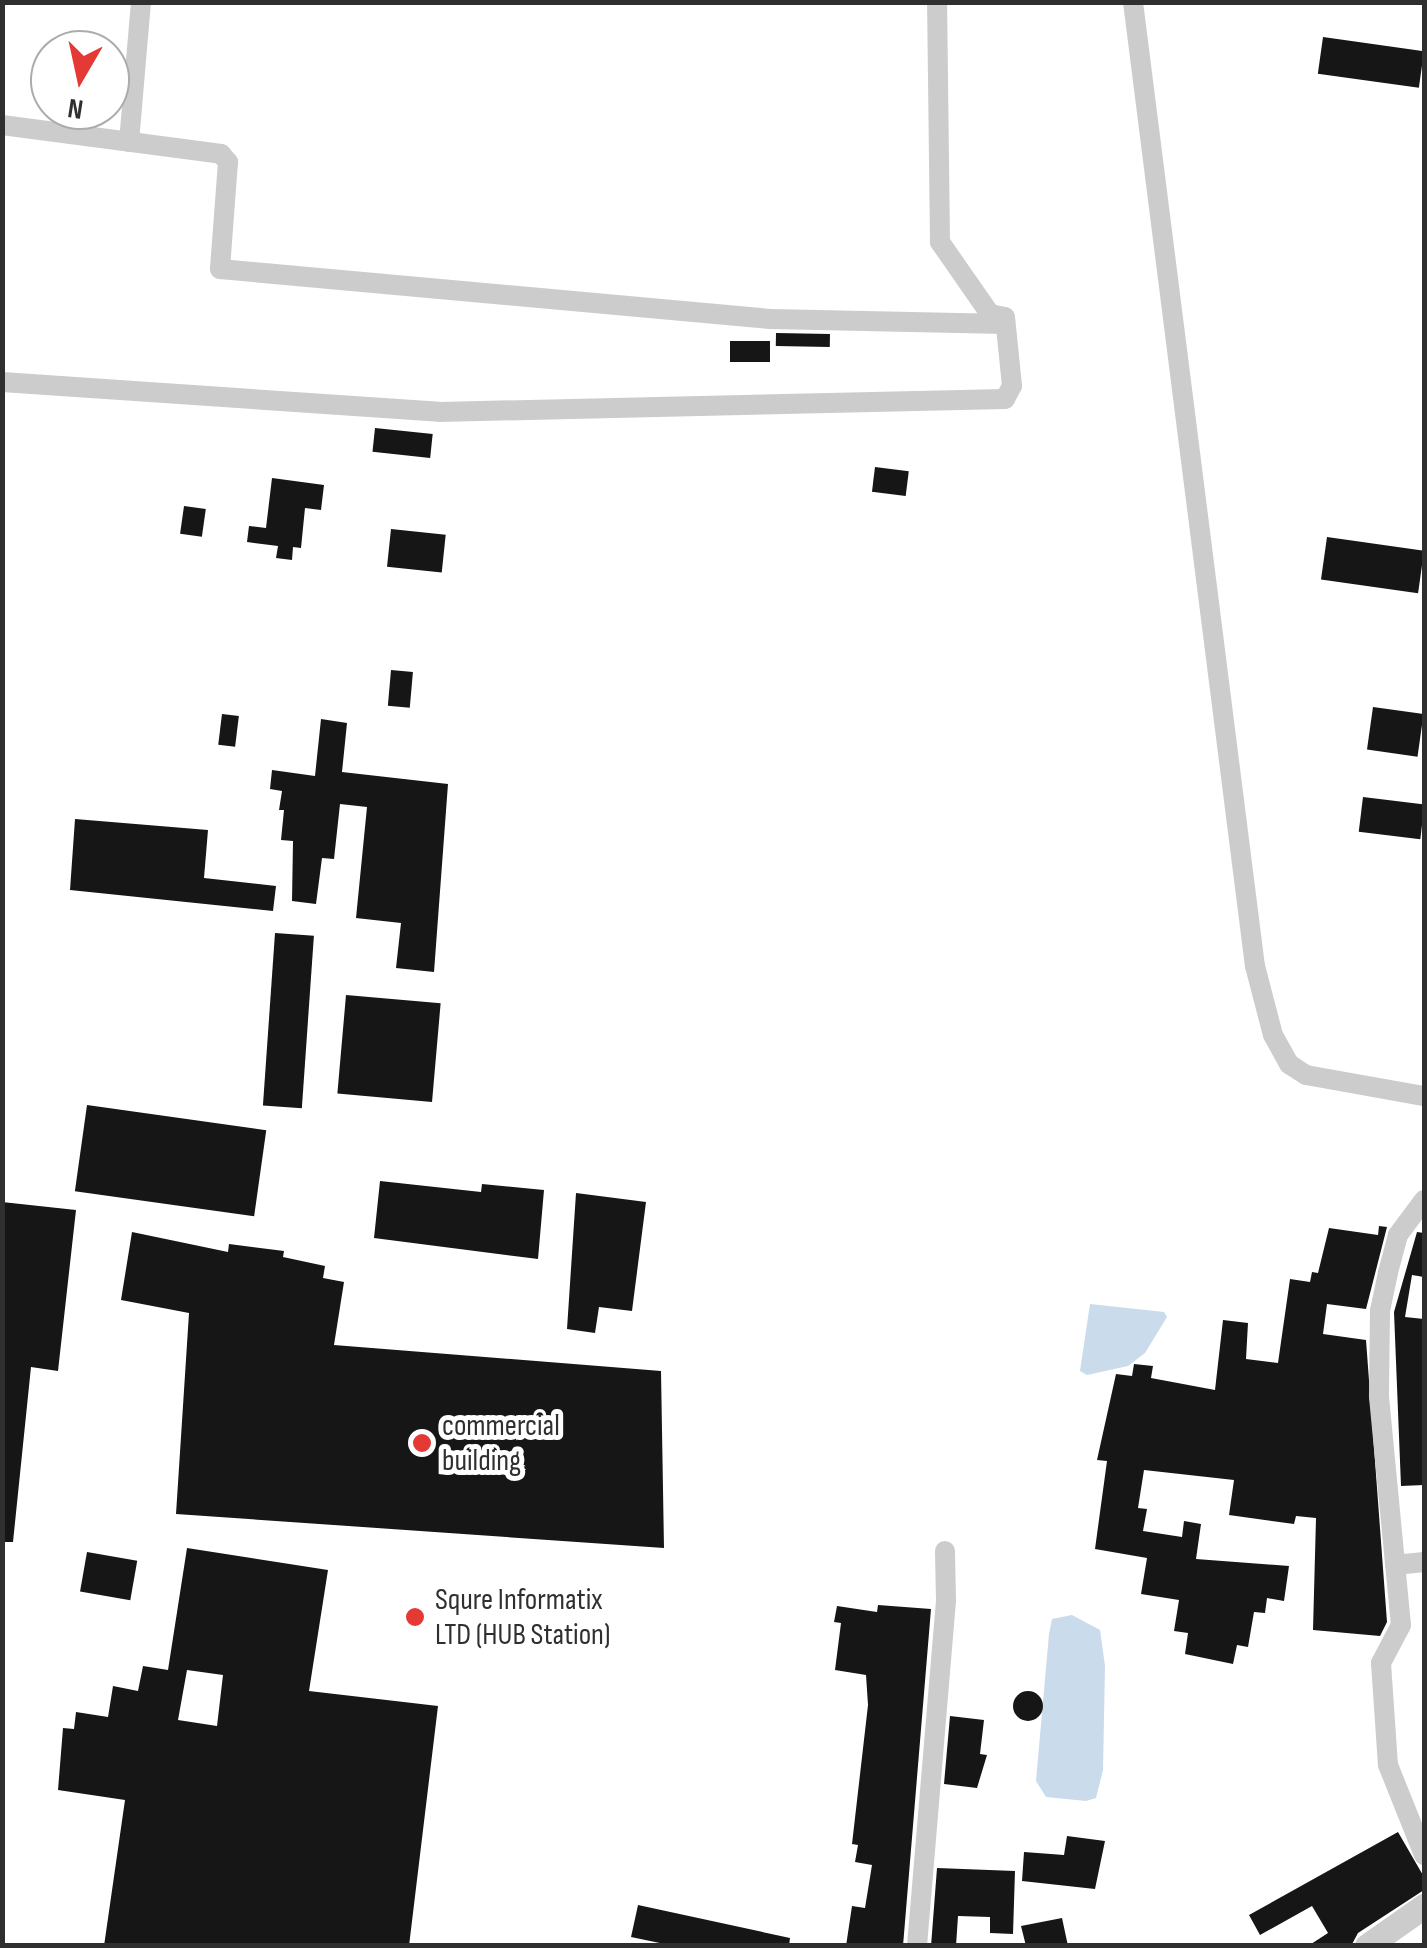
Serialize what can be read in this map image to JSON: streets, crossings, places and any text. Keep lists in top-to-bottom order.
{
  "places": ["commercial building", "Squre Informatix LTD (HUB Station)"],
  "north": "bottom"
}
